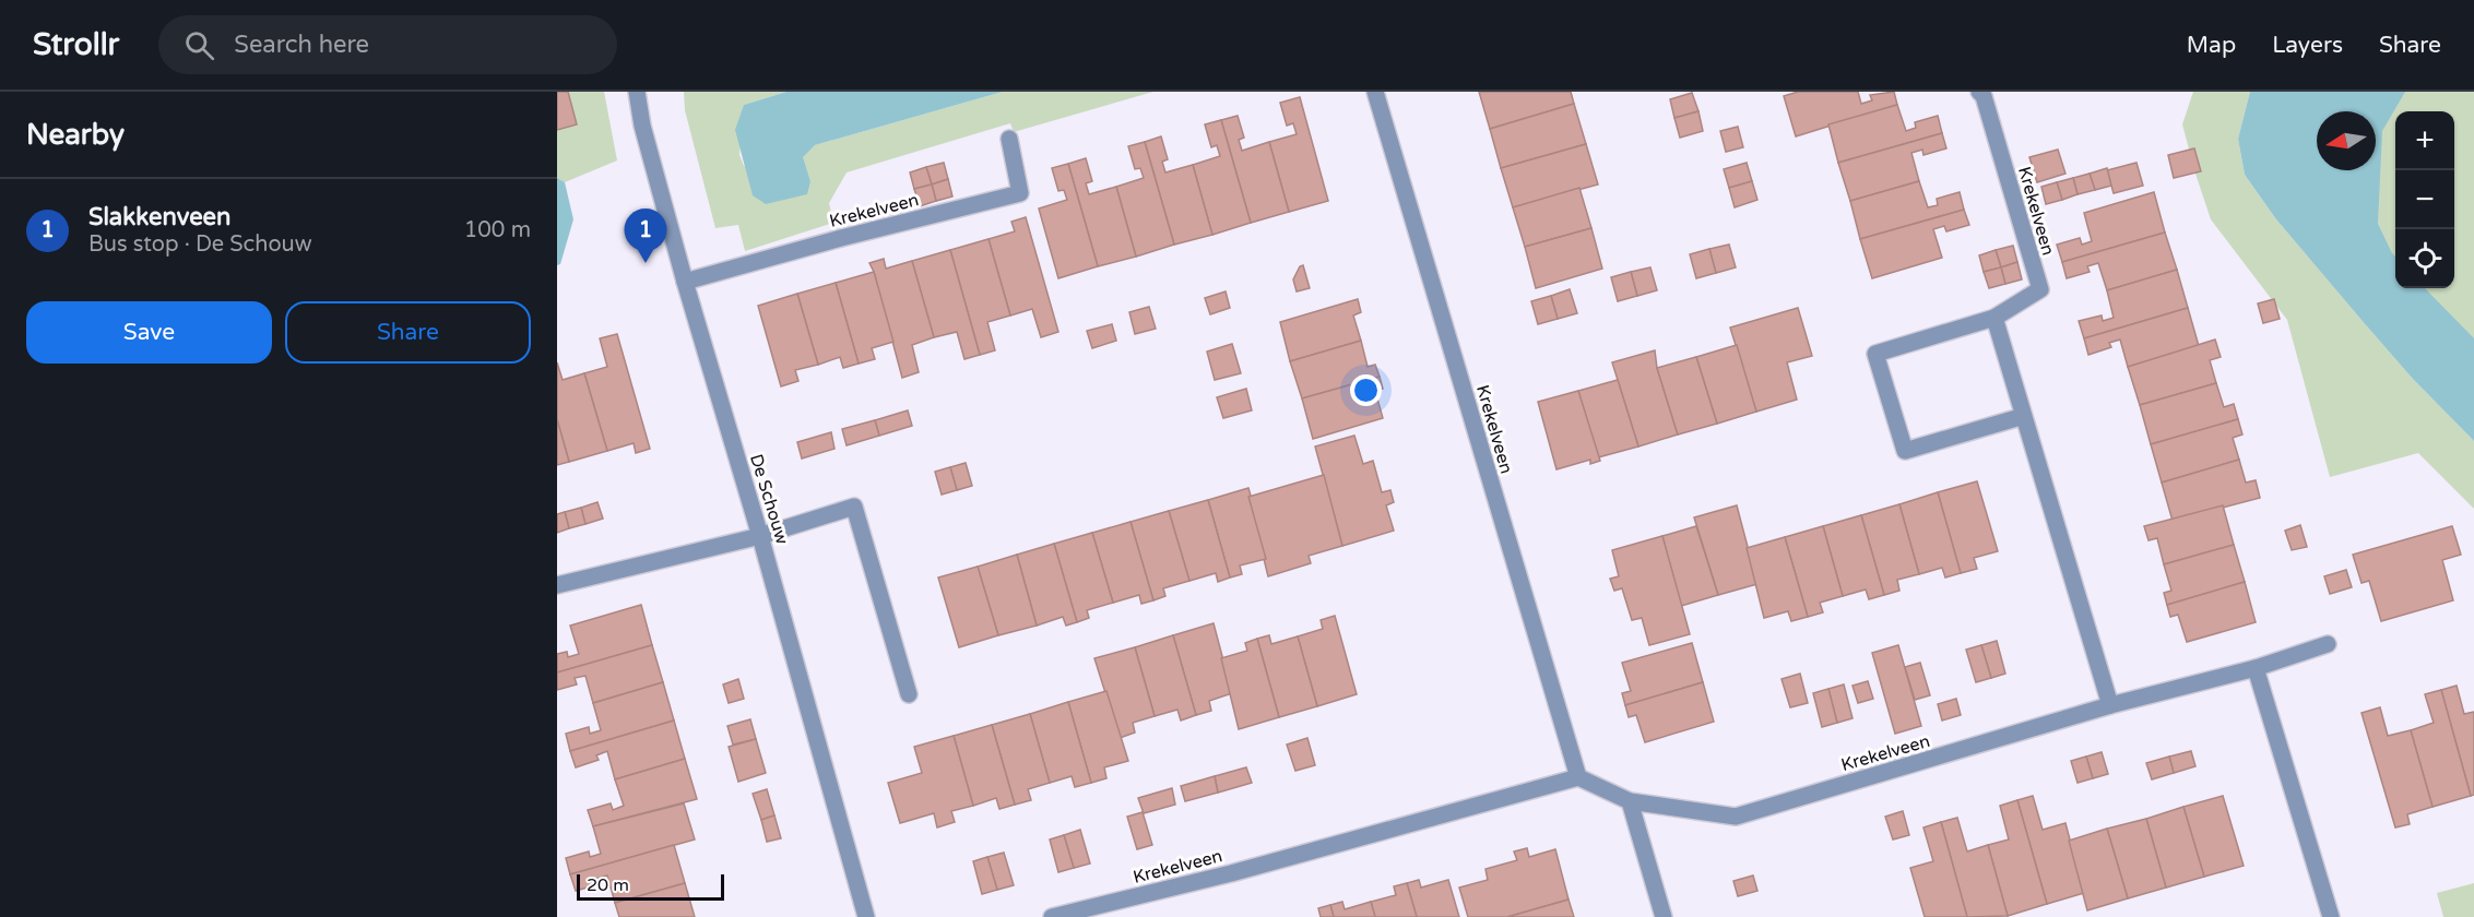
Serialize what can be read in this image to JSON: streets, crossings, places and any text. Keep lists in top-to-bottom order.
{
  "streets": {
    "street": ["Krekelveen", "De Schouw"]
  },
  "crossings": [
    ["Krekelveen", "De Schouw"]
  ],
  "scale_bar": "20 m",
  "north": "left",
  "page": {
    "header": "Strollr",
    "search": "Search here",
    "nav": ["Map", "Layers", "Share"],
    "heading": "Nearby",
    "map_buttons": ["+", "−"],
    "list": [
      {
        "mark": "1",
        "name": "Slakkenveen",
        "note": "Bus stop · De Schouw",
        "value": "100 m"
      }
    ],
    "pins": "1",
    "buttons": ["Save", "Share"],
    "scale": "20 m"
  }
}
